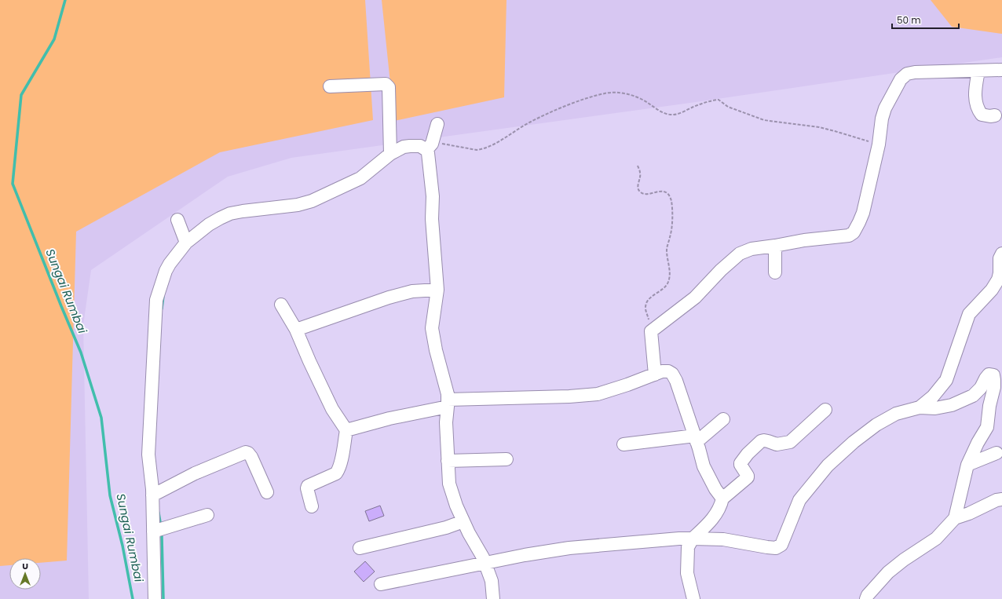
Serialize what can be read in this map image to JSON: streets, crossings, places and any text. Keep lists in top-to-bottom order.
{
  "water": ["Sungai Rumbai"],
  "scale_bar": "50 m",
  "north": "top"
}
